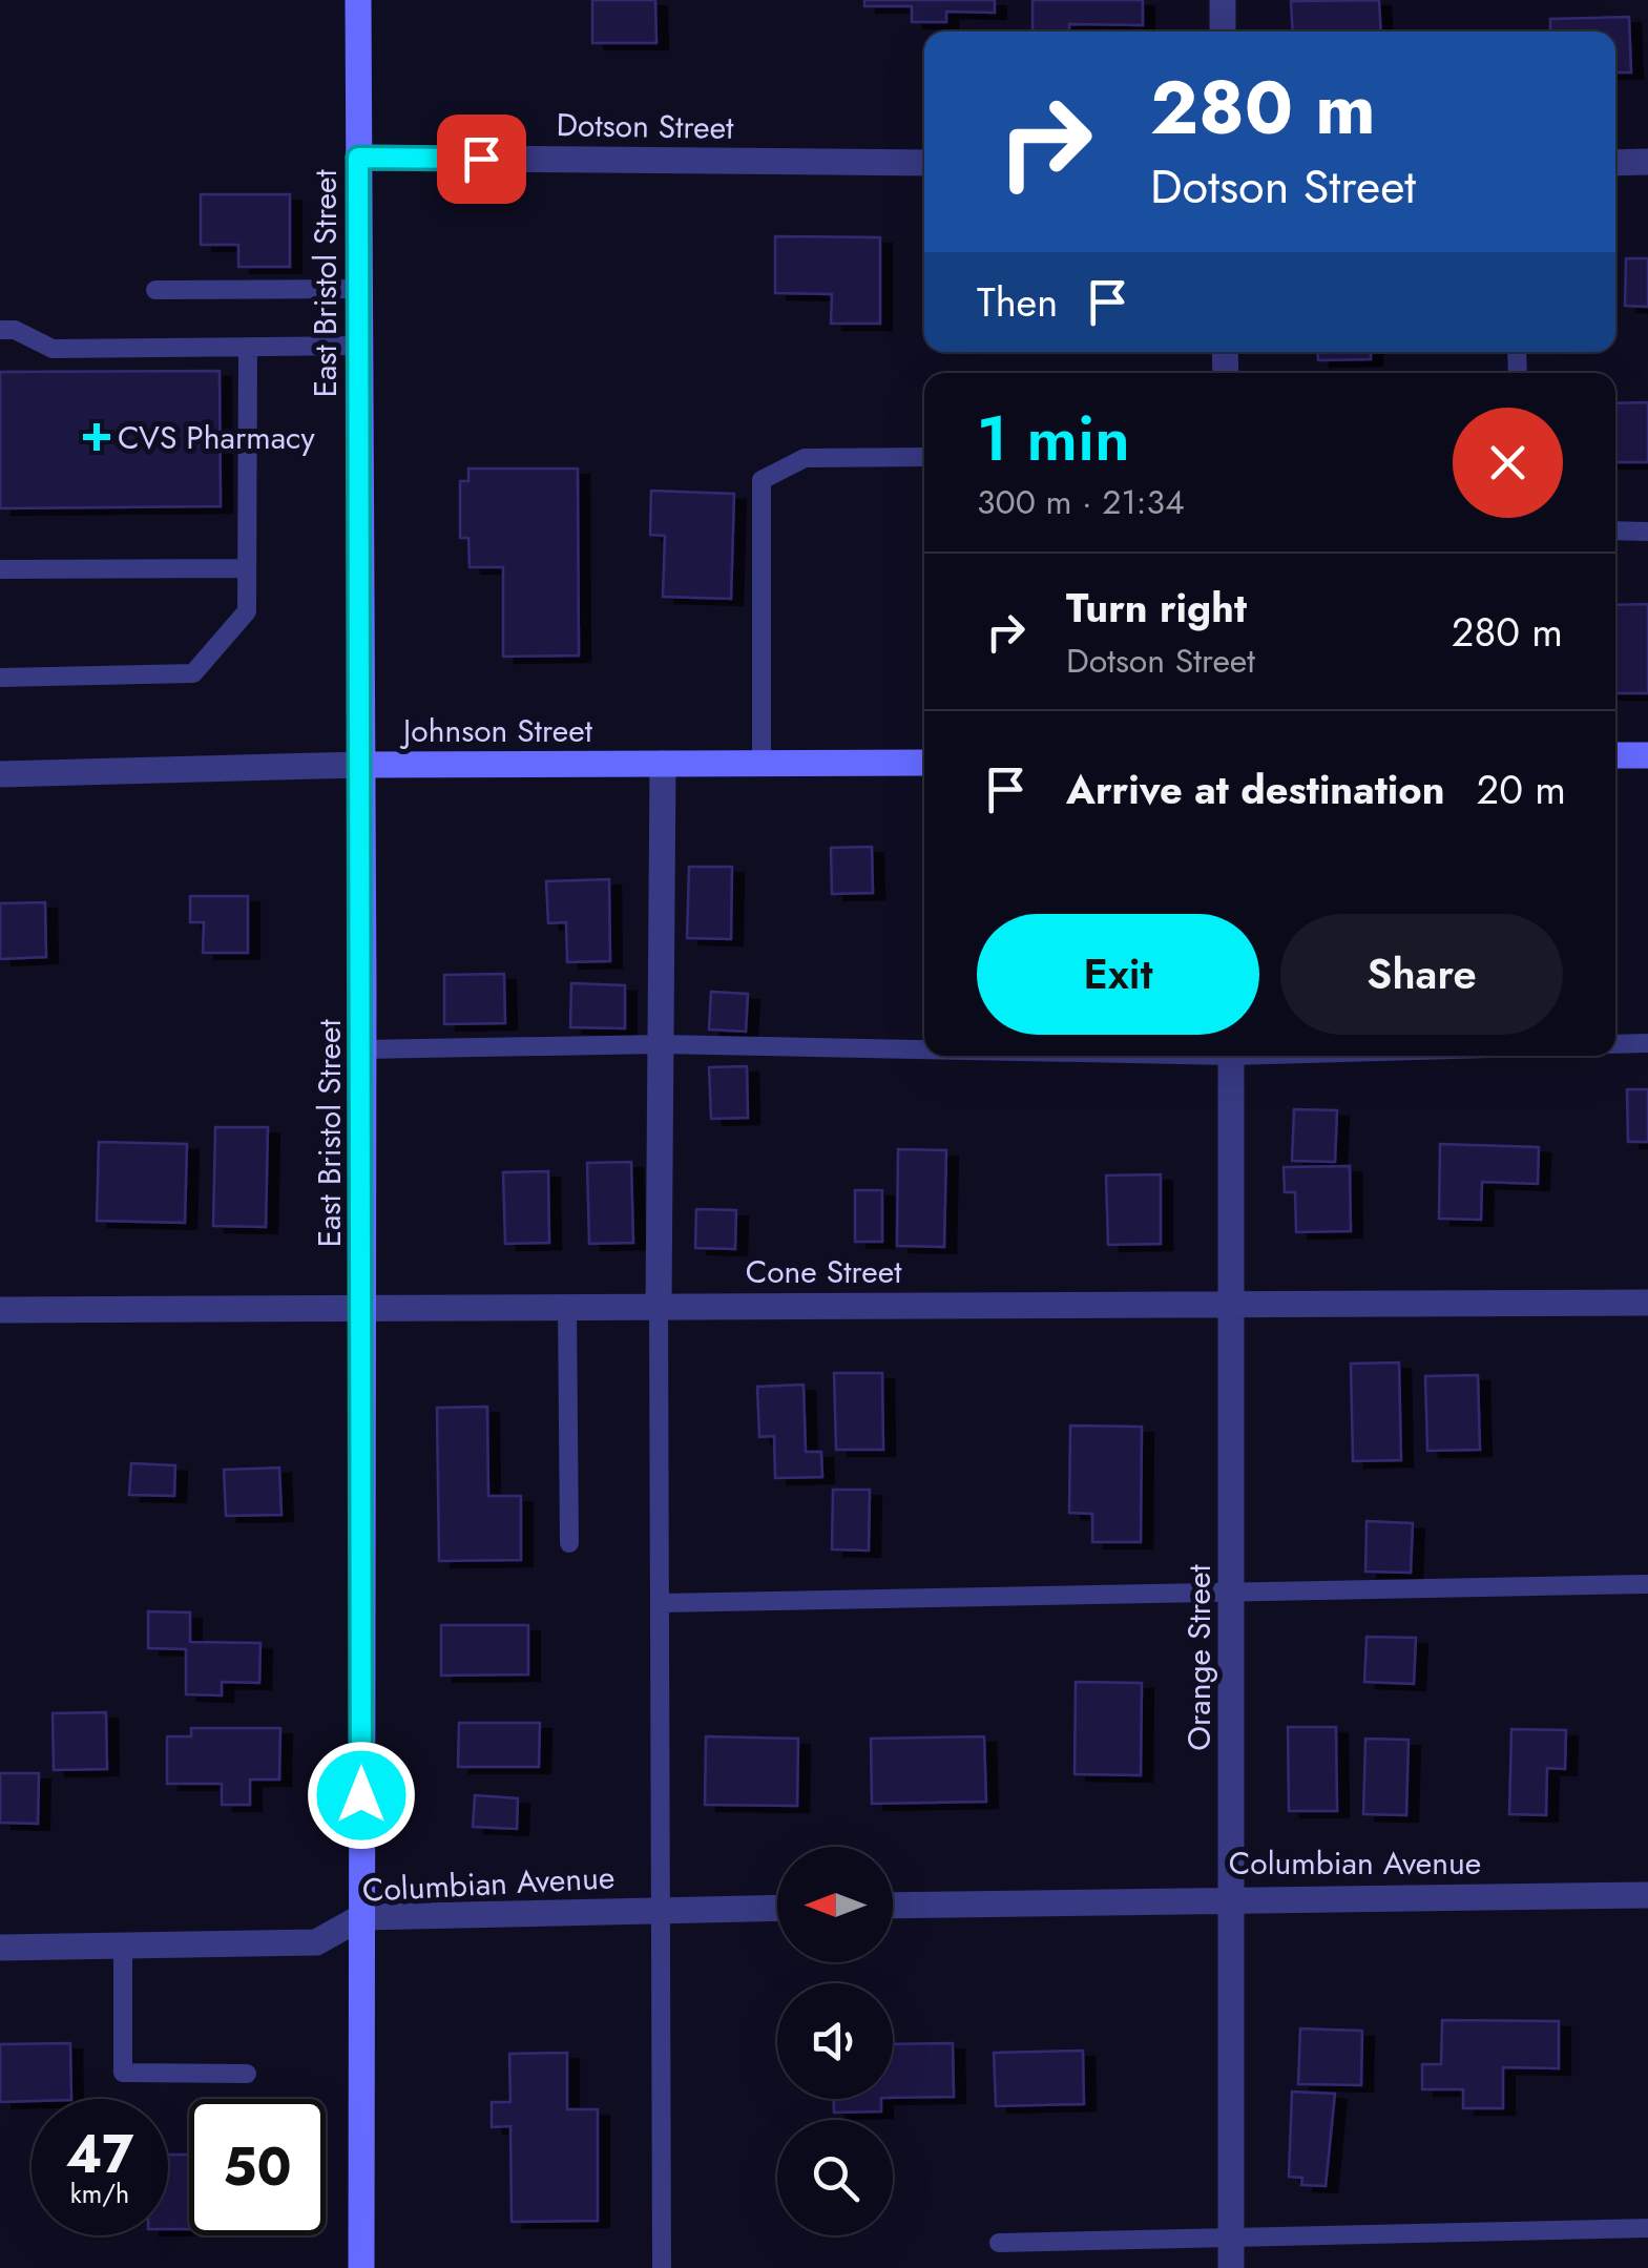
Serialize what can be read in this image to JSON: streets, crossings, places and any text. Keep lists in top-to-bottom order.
{
  "streets": {
    "main road": ["East Bristol Street", "Johnson Street"],
    "street": [
      "Dotson Street",
      "Cone Street",
      "Orange Street",
      "Columbian Avenue"
    ]
  },
  "crossings": [
    ["Dotson Street", "East Bristol Street"],
    ["East Bristol Street", "Johnson Street"],
    ["East Bristol Street", "Cone Street"],
    ["East Bristol Street", "Columbian Avenue"],
    ["Cone Street", "Orange Street"],
    ["Orange Street", "Columbian Avenue"]
  ],
  "places": {
    "health": ["CVS Pharmacy"]
  },
  "north": "left",
  "page": {
    "turn": ["280 m", "Dotson Street"],
    "then": "Then",
    "heading": ["1 min", "300 m · 21:34"],
    "list": [
      {
        "name": "Turn right",
        "note": "Dotson Street",
        "value": "280 m"
      },
      {
        "name": "Arrive at destination",
        "value": "20 m"
      }
    ],
    "buttons": ["Exit", "Share"],
    "speed": "47 km/h",
    "limit": "50"
  }
}
